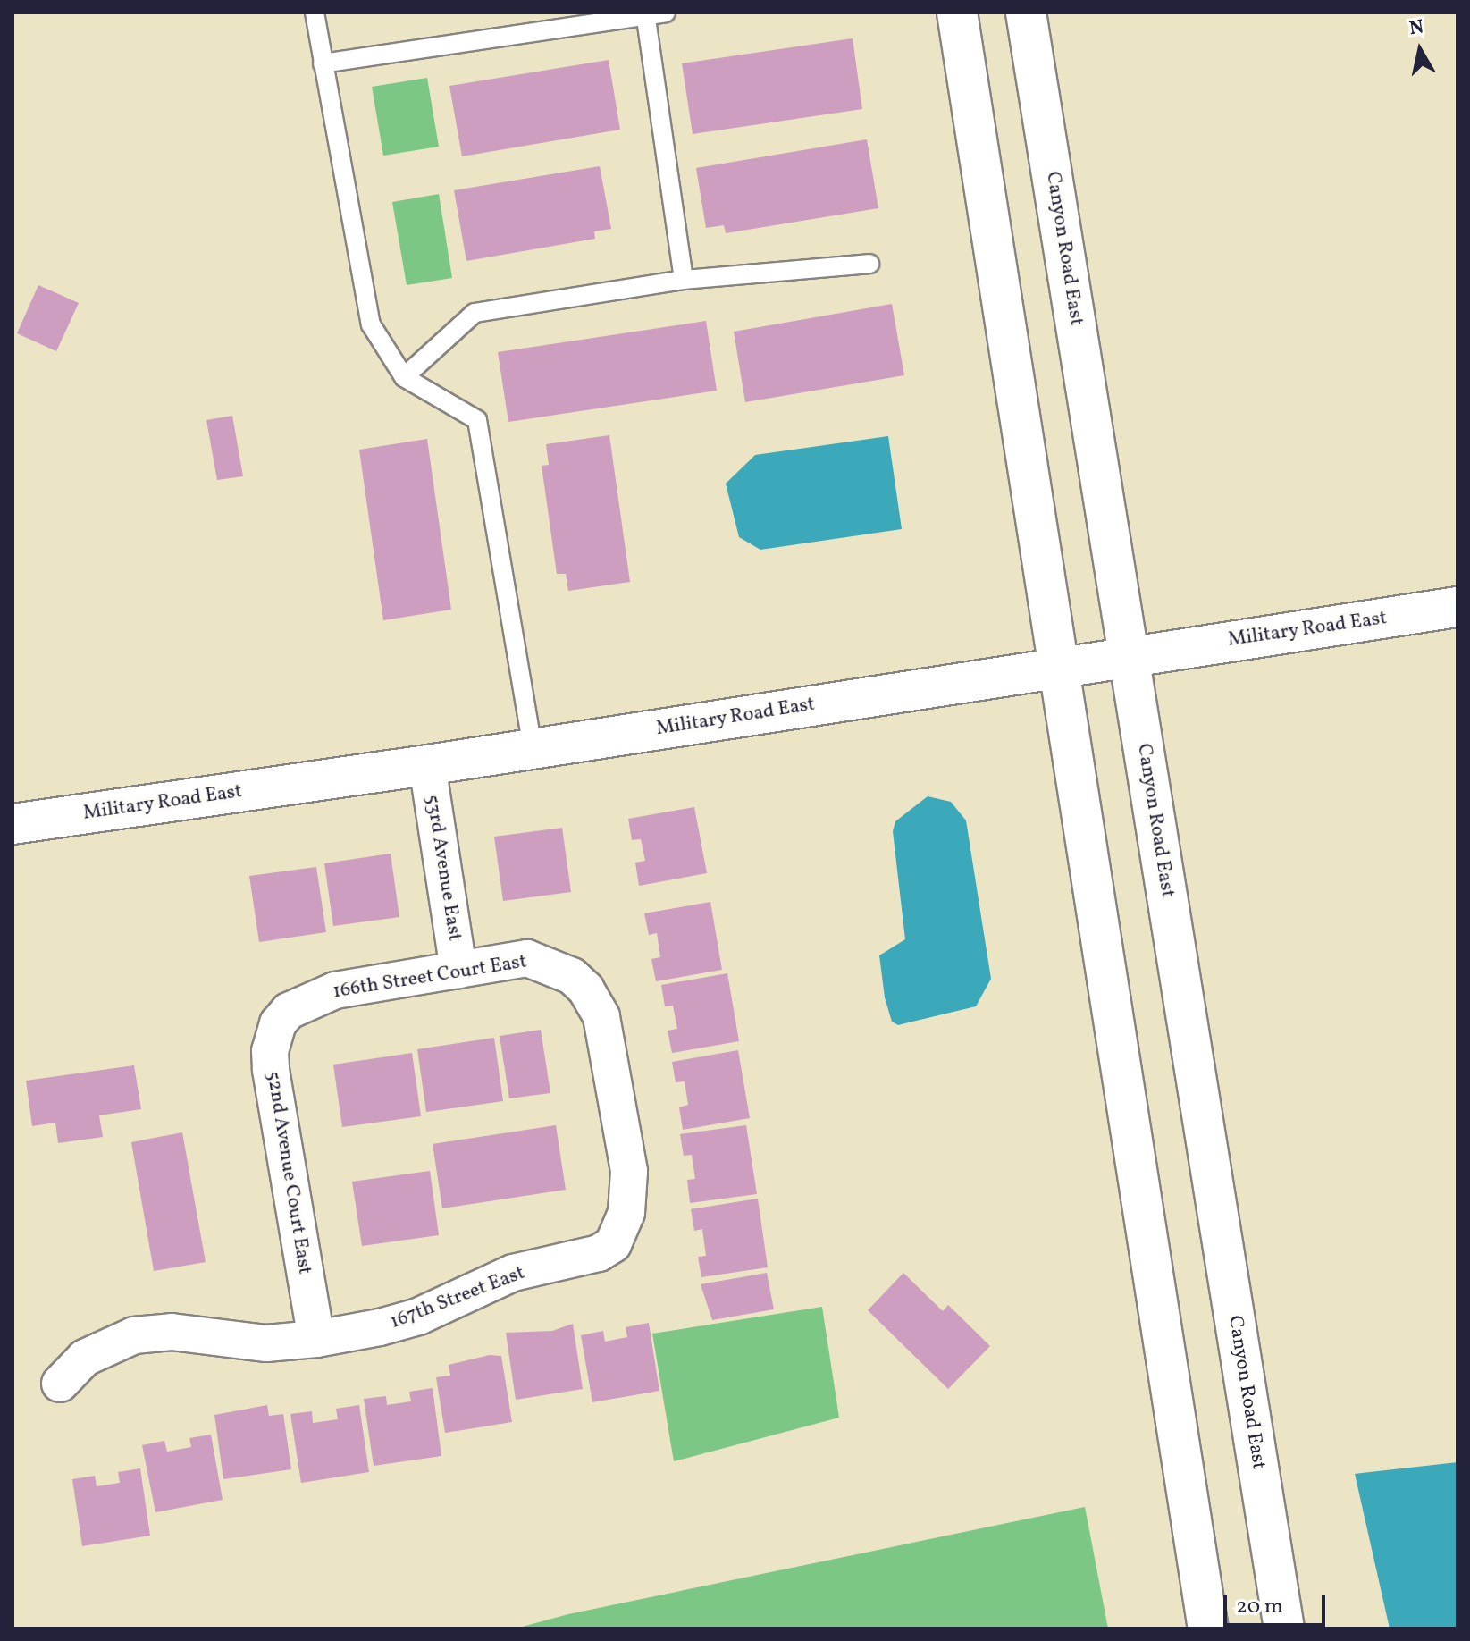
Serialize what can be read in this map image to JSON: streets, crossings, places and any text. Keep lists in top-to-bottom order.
{
  "streets": {
    "main road": ["Canyon Road East", "Military Road East"],
    "street": [
      "53rd Avenue East",
      "166th Street Court East",
      "52nd Avenue Court East",
      "167th Street East"
    ]
  },
  "crossings": [
    ["Canyon Road East", "Military Road East"],
    ["Military Road East", "53rd Avenue East"],
    ["53rd Avenue East", "166th Street Court East"],
    ["166th Street Court East", "52nd Avenue Court East"],
    ["166th Street Court East", "167th Street East"],
    ["52nd Avenue Court East", "167th Street East"]
  ],
  "scale_bar": "20 m",
  "north": "top"
}
